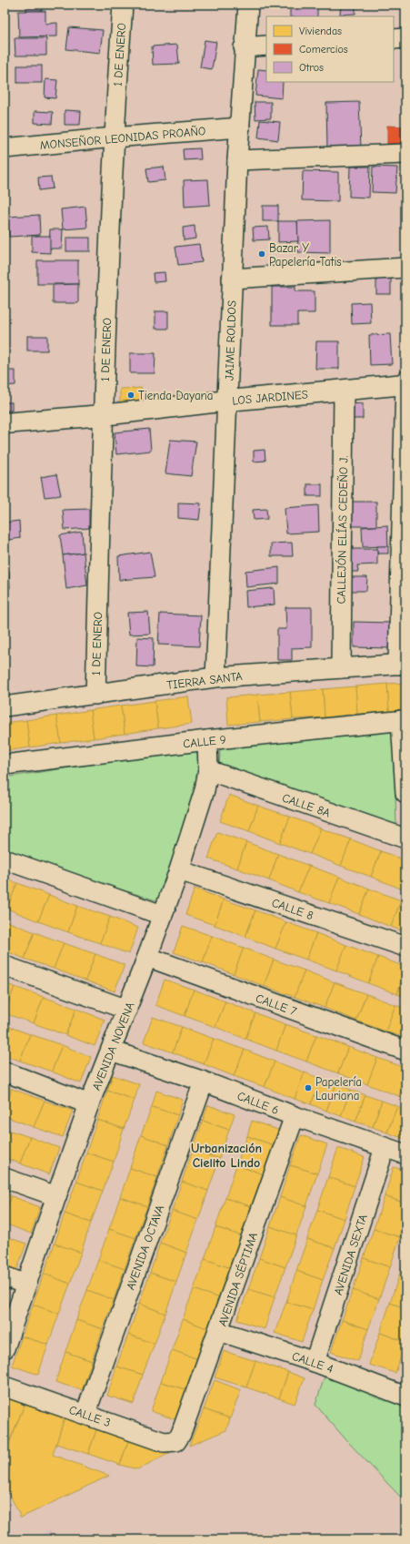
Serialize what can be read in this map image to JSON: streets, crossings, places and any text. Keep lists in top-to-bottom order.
{
  "streets": {
    "street": [
      "1 DE ENERO",
      "MONSEÑOR LEONIDAS PROAÑO",
      "JAIME ROLDOS",
      "LOS JARDINES",
      "CALLEJÓN ELÍAS CEDEÑO J.",
      "TIERRA SANTA",
      "CALLE 9",
      "CALLE 8A",
      "CALLE 8",
      "CALLE 7",
      "AVENIDA NOVENA",
      "CALLE 6",
      "AVENIDA OCTAVA",
      "AVENIDA SEXTA",
      "AVENIDA SÉPTIMA",
      "CALLE 4",
      "CALLE 3"
    ]
  },
  "crossings": [
    ["1 DE ENERO", "MONSEÑOR LEONIDAS PROAÑO"],
    ["1 DE ENERO", "LOS JARDINES"],
    ["1 DE ENERO", "TIERRA SANTA"],
    ["MONSEÑOR LEONIDAS PROAÑO", "JAIME ROLDOS"],
    ["JAIME ROLDOS", "LOS JARDINES"],
    ["JAIME ROLDOS", "TIERRA SANTA"],
    ["LOS JARDINES", "CALLEJÓN ELÍAS CEDEÑO J."],
    ["CALLEJÓN ELÍAS CEDEÑO J.", "TIERRA SANTA"],
    ["CALLE 9", "AVENIDA NOVENA"],
    ["CALLE 8A", "AVENIDA NOVENA"],
    ["CALLE 8", "AVENIDA NOVENA"],
    ["CALLE 7", "AVENIDA NOVENA"],
    ["AVENIDA NOVENA", "CALLE 6"],
    ["CALLE 6", "AVENIDA OCTAVA"],
    ["CALLE 6", "AVENIDA SEXTA"],
    ["CALLE 6", "AVENIDA SÉPTIMA"],
    ["AVENIDA OCTAVA", "CALLE 3"],
    ["AVENIDA SEXTA", "CALLE 4"],
    ["AVENIDA SÉPTIMA", "CALLE 4"],
    ["AVENIDA SÉPTIMA", "CALLE 3"]
  ],
  "districts": ["Urbanización Cielito Lindo"],
  "places": ["Bazar Y Papelería Tatis", "Tienda Dayana", "Papelería Lauriana"],
  "legend": ["Viviendas", "Comercios", "Otros"]
}
